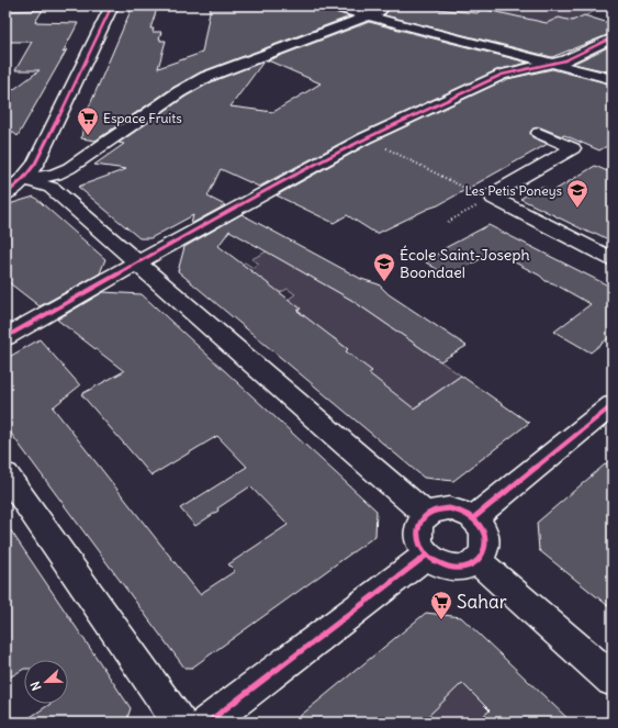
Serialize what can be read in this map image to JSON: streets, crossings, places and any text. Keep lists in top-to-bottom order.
{
  "places": {
    "supermarket": ["Espace Fruits", "Sahar"],
    "school or university": ["Les Petis Poneys", "École Saint-Joseph Boondael"]
  },
  "north": "left"
}
